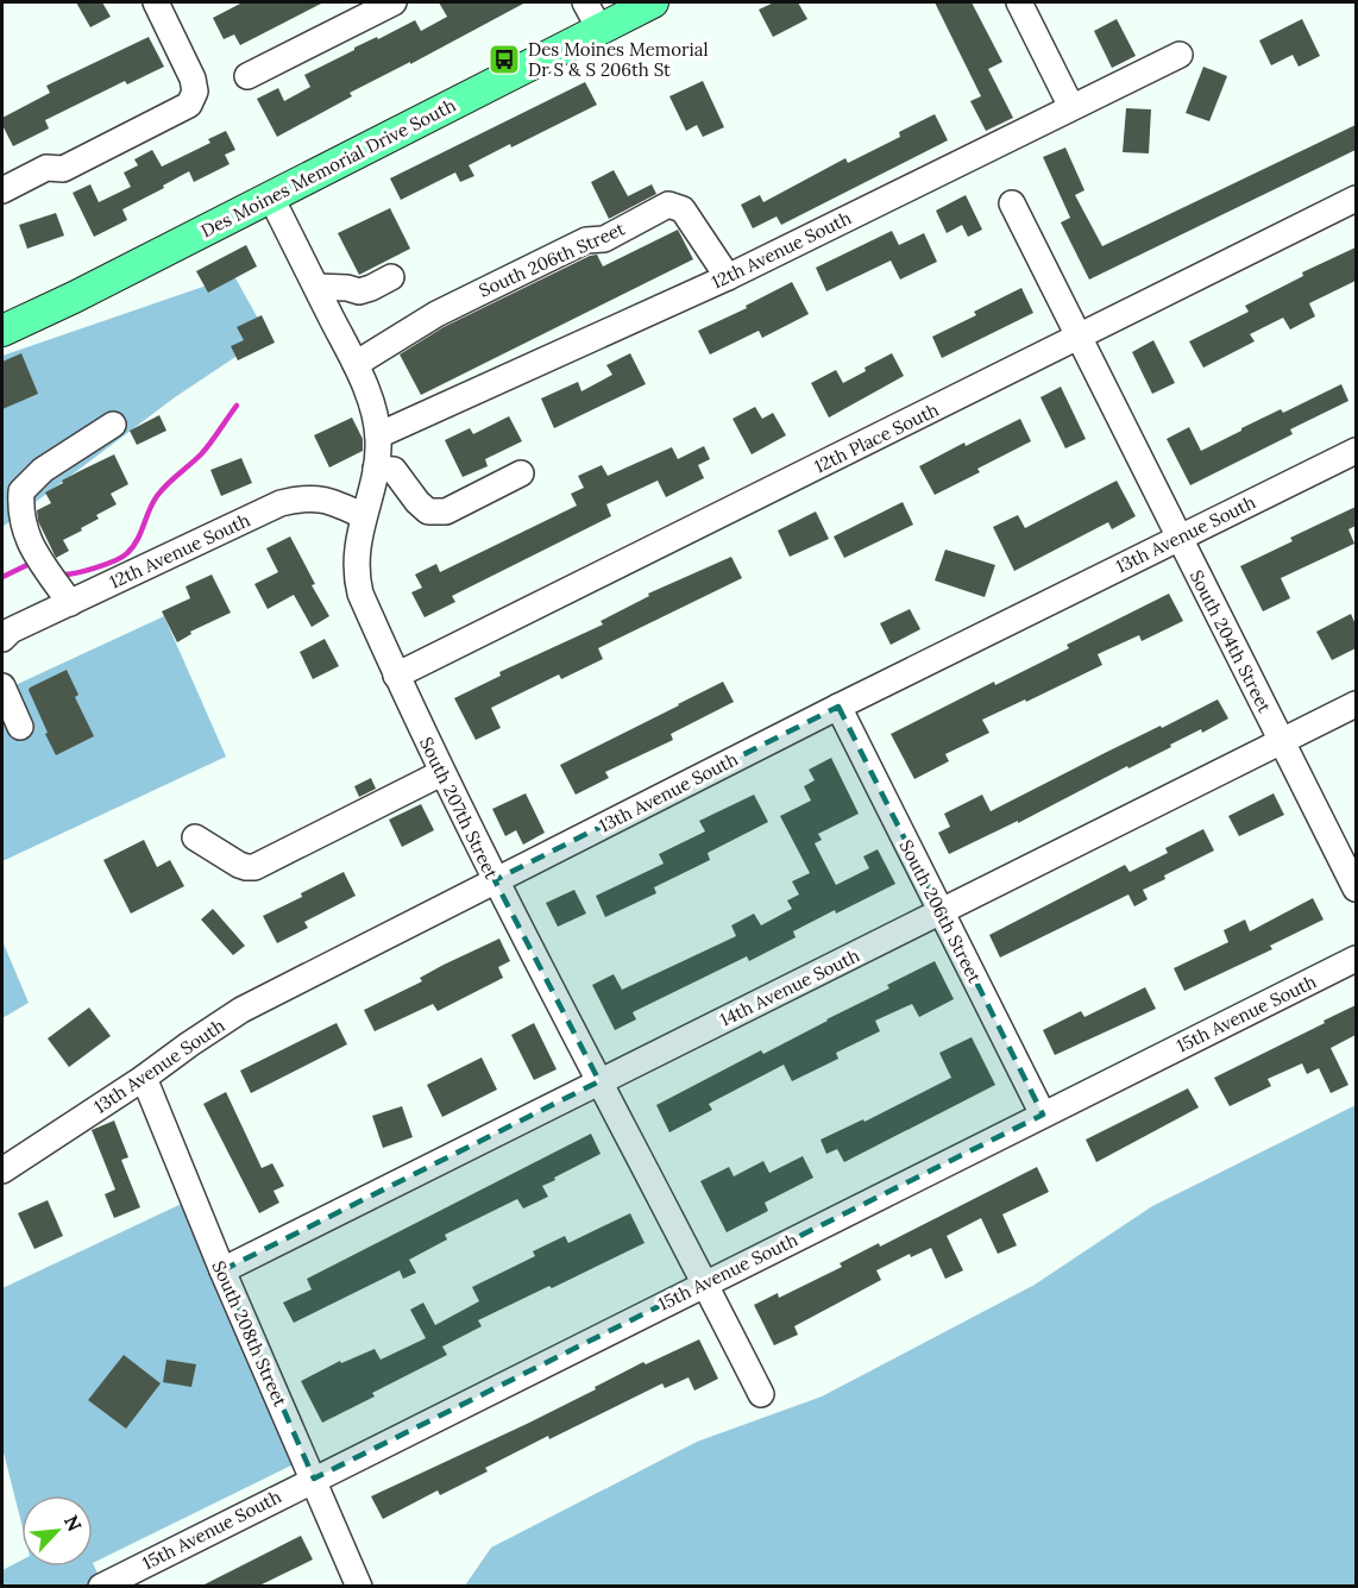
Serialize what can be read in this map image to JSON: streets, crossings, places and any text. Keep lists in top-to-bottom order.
{
  "streets": {
    "main road": ["Des Moines Memorial Drive South"],
    "street": [
      "12th Avenue South",
      "South 206th Street",
      "12th Place South",
      "13th Avenue South",
      "South 204th Street",
      "South 207th Street",
      "14th Avenue South",
      "15th Avenue South",
      "South 208th Street"
    ]
  },
  "crossings": [
    ["Des Moines Memorial Drive South", "South 207th Street"],
    ["12th Avenue South", "South 206th Street"],
    ["12th Avenue South", "South 207th Street"],
    ["South 206th Street", "13th Avenue South"],
    ["South 206th Street", "South 207th Street"],
    ["South 206th Street", "14th Avenue South"],
    ["South 206th Street", "15th Avenue South"],
    ["12th Place South", "South 204th Street"],
    ["12th Place South", "South 207th Street"],
    ["13th Avenue South", "South 204th Street"],
    ["13th Avenue South", "South 207th Street"],
    ["13th Avenue South", "South 208th Street"],
    ["South 204th Street", "14th Avenue South"],
    ["South 207th Street", "14th Avenue South"],
    ["South 207th Street", "15th Avenue South"],
    ["14th Avenue South", "South 208th Street"],
    ["15th Avenue South", "South 208th Street"]
  ],
  "places": {
    "bus stop": ["Des Moines Memorial Dr S & S 206th St"]
  },
  "north": "top right"
}
